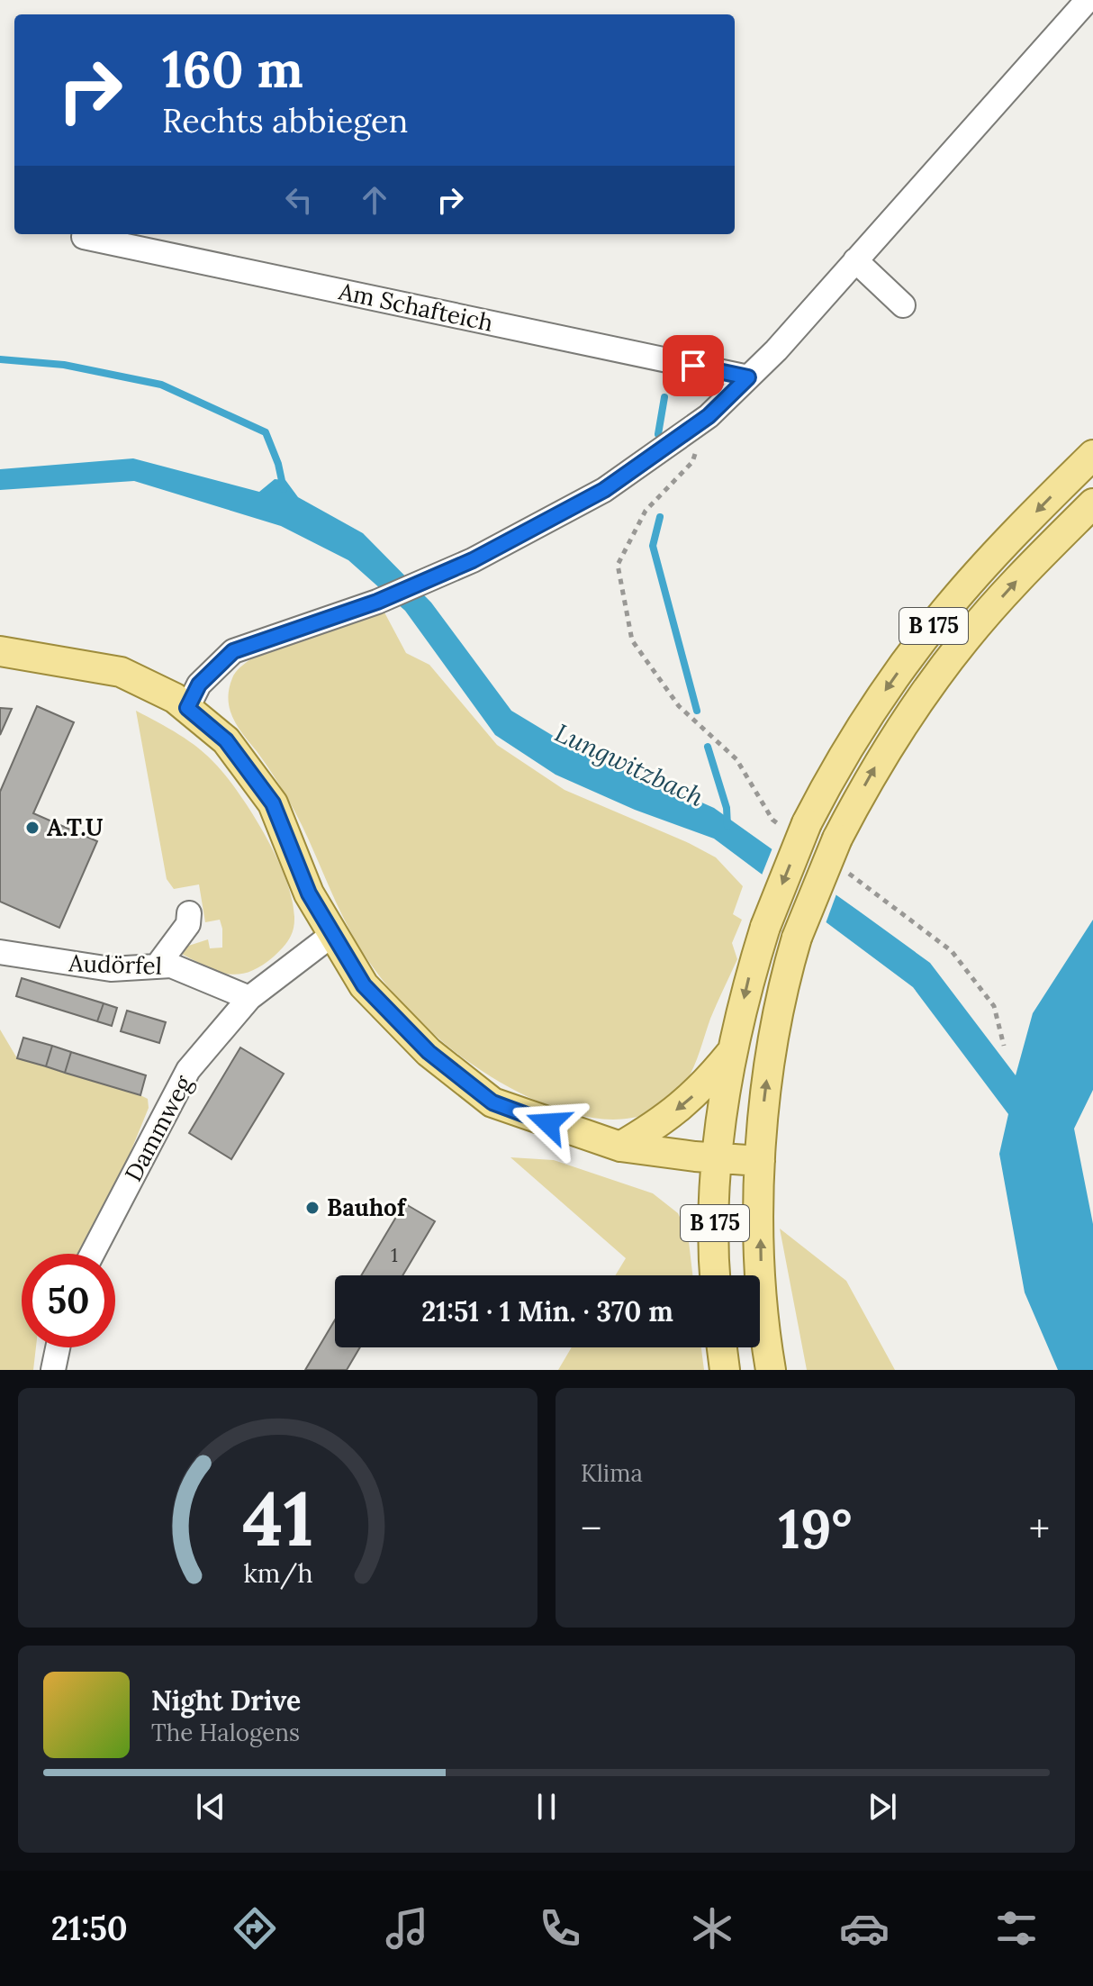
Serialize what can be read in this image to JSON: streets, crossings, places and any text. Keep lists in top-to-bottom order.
{
  "streets": {
    "main road": ["B 175"],
    "street": ["Am Schafteich", "Audörfel", "Dammweg"]
  },
  "crossings": [
    ["Audörfel", "Dammweg"]
  ],
  "water": ["Lungwitzbach"],
  "places": ["A.T.U", "Bauhof"],
  "house_numbers": ["1"],
  "page": {
    "turn": ["160 m", "Rechts abbiegen"],
    "limit": "50",
    "trip": "21:51 · 1 Min. · 370 m",
    "tile": "Klima",
    "heat": ["−", "19°", "+"],
    "song": ["Night Drive", "The Halogens"],
    "tabs": "21:50",
    "gauge": ["41", "km/h"]
  }
}
